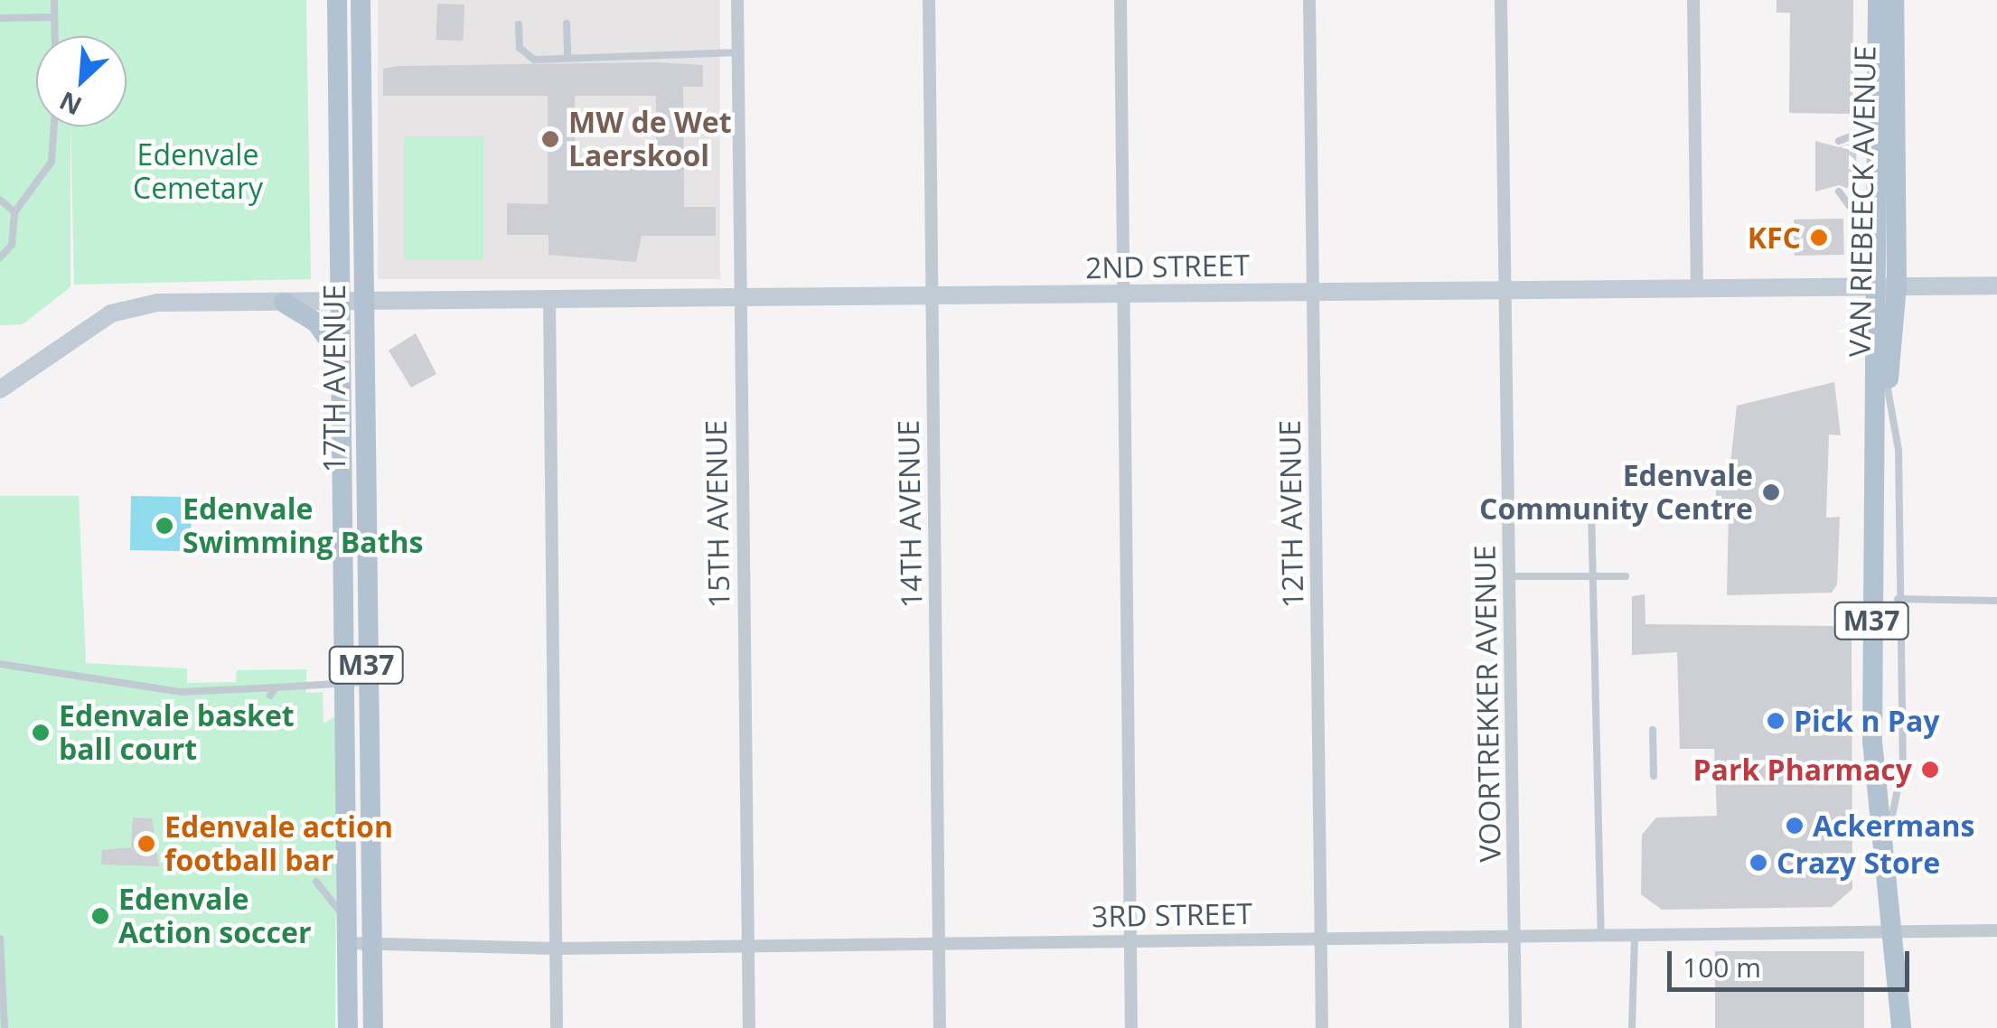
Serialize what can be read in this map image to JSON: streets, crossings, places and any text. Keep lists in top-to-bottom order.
{
  "streets": {
    "main road": [
      "VAN RIEBEECK AVENUE",
      "2ND STREET",
      "17TH AVENUE",
      "M37"
    ],
    "street": [
      "15TH AVENUE",
      "14TH AVENUE",
      "12TH AVENUE",
      "VOORTREKKER AVENUE",
      "3RD STREET"
    ]
  },
  "crossings": [
    ["VAN RIEBEECK AVENUE", "2ND STREET"],
    ["VAN RIEBEECK AVENUE", "3RD STREET"],
    ["2ND STREET", "17TH AVENUE"],
    ["2ND STREET", "15TH AVENUE"],
    ["2ND STREET", "14TH AVENUE"],
    ["2ND STREET", "12TH AVENUE"],
    ["2ND STREET", "VOORTREKKER AVENUE"],
    ["17TH AVENUE", "3RD STREET"],
    ["15TH AVENUE", "3RD STREET"],
    ["14TH AVENUE", "3RD STREET"],
    ["12TH AVENUE", "3RD STREET"],
    ["VOORTREKKER AVENUE", "3RD STREET"]
  ],
  "parks": ["Edenvale Cemetary"],
  "places": [
    "MW de Wet Laerskool",
    "KFC",
    "Edenvale Community Centre",
    "Edenvale Swimming Baths",
    "Pick n Pay",
    "Edenvale basket ball court",
    "Park Pharmacy",
    "Ackermans",
    "Edenvale action football bar",
    "Crazy Store",
    "Edenvale Action soccer"
  ],
  "scale_bar": "100 m",
  "north": "bottom left"
}
